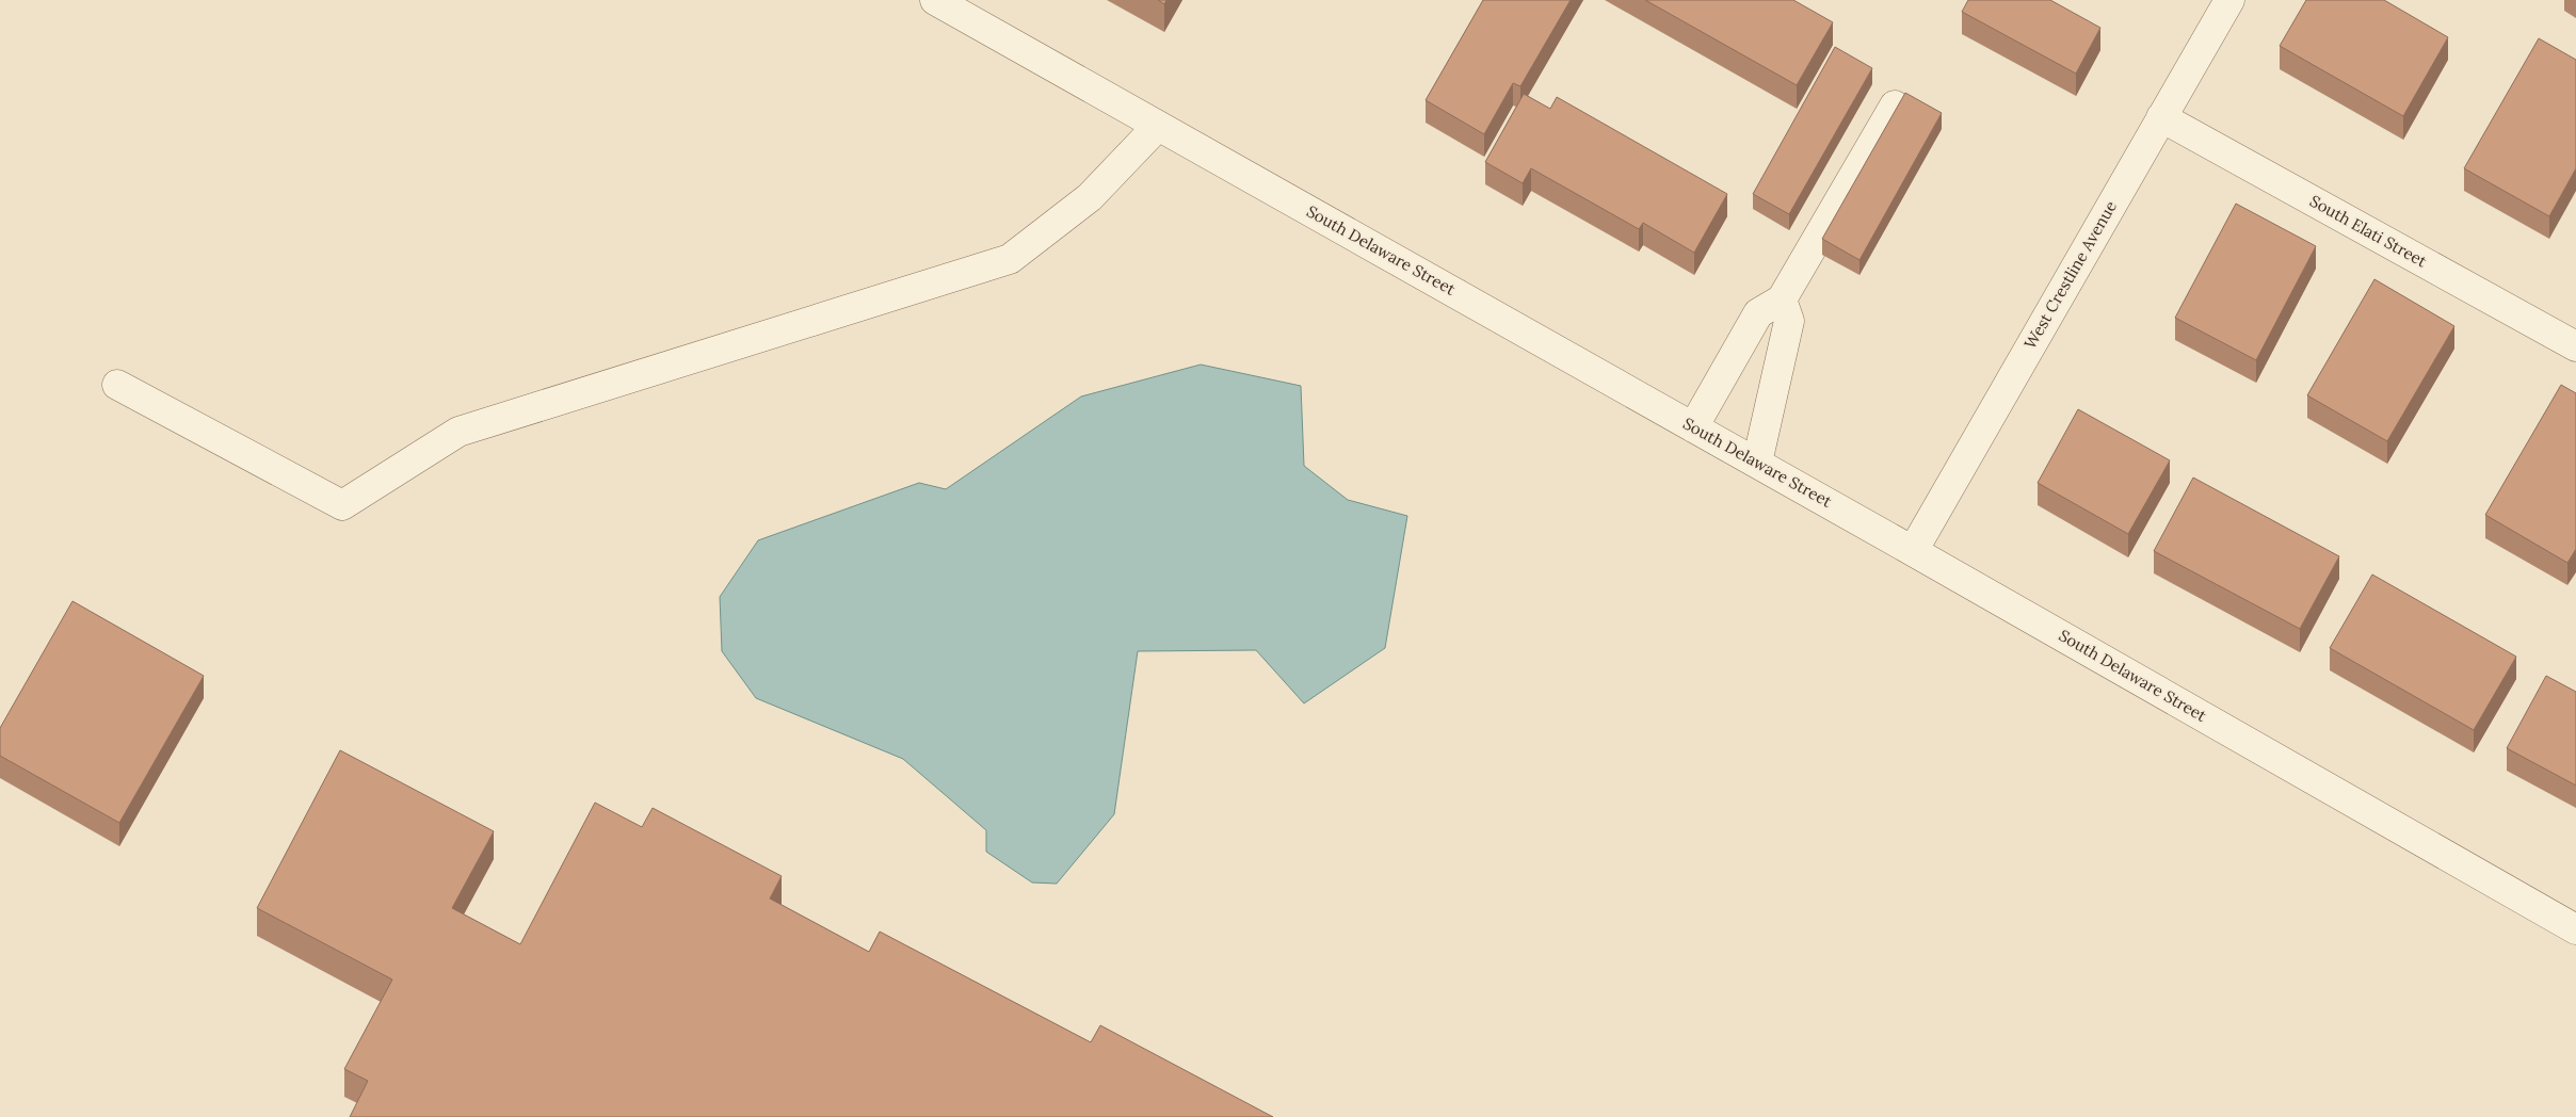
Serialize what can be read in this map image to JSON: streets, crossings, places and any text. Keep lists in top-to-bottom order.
{
  "streets": {
    "street": ["South Elati Street", "South Delaware Street", "West Crestline Avenue"]
  },
  "crossings": [
    ["South Elati Street", "West Crestline Avenue"],
    ["South Delaware Street", "West Crestline Avenue"]
  ]
}
